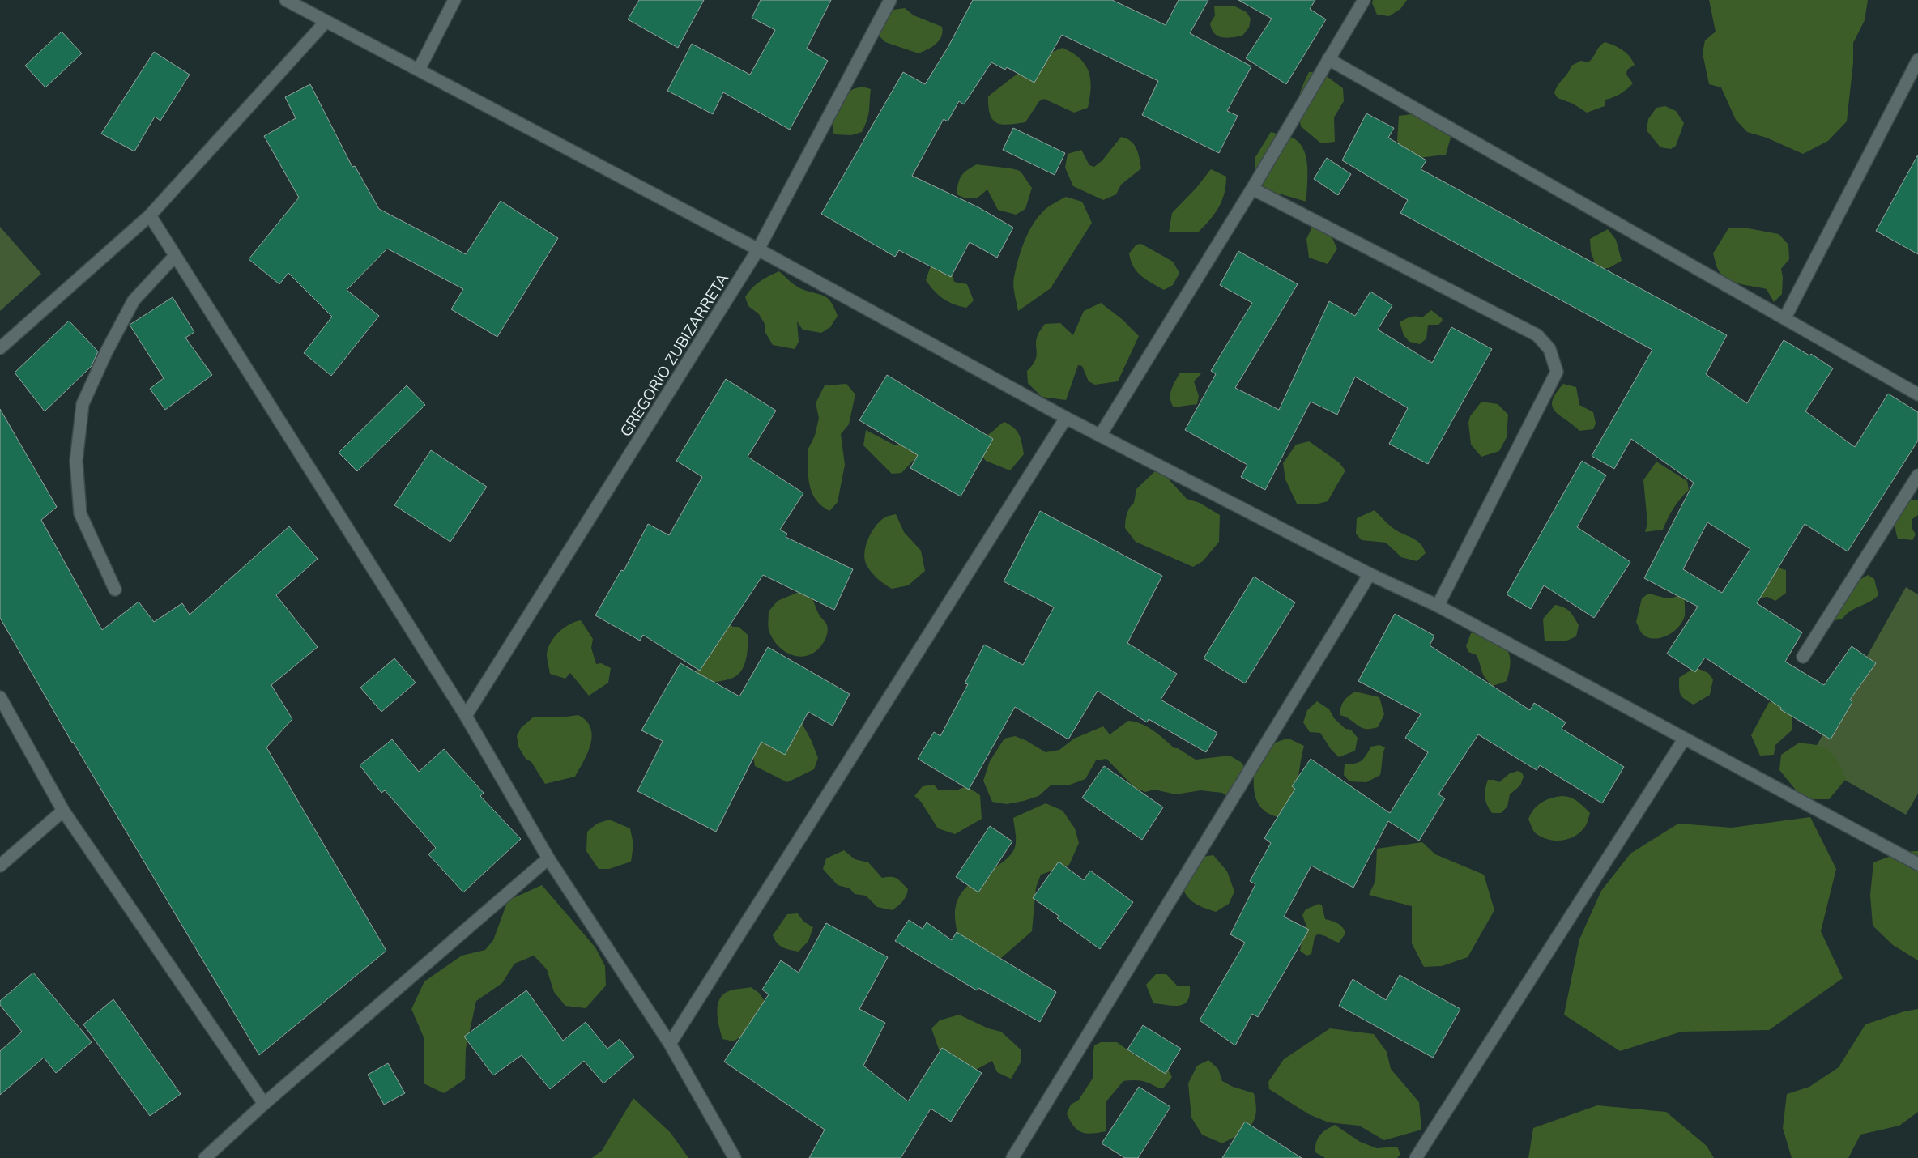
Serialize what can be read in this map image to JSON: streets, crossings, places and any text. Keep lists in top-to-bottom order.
{
  "streets": {
    "street": ["GREGORIO ZUBIZARRETA"]
  }
}
